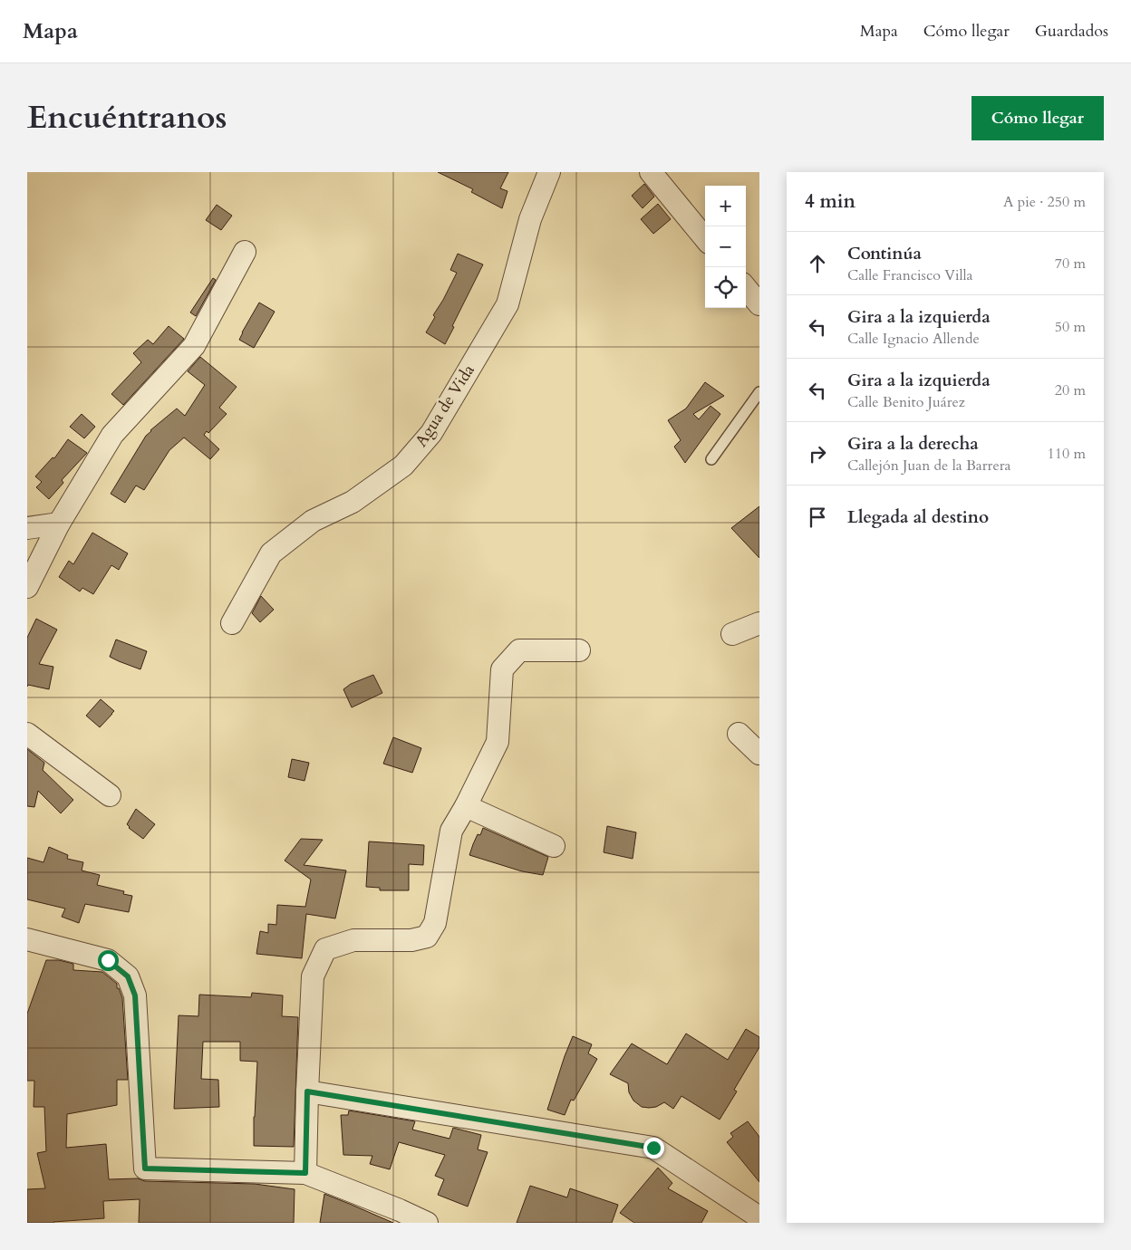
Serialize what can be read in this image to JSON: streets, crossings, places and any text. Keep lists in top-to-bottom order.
{
  "streets": {
    "street": ["Agua de Vida"]
  },
  "page": {
    "header": "Mapa",
    "nav": ["Mapa", "Cómo llegar", "Guardados"],
    "title": "Encuéntranos",
    "buttons": "Cómo llegar",
    "heading": ["4 min", "A pie · 250 m"],
    "map_buttons": ["+", "−"],
    "list": [
      ["Continúa", "Calle Francisco Villa", "70 m"],
      ["Gira a la izquierda", "Calle Ignacio Allende", "50 m"],
      ["Gira a la izquierda", "Calle Benito Juárez", "20 m"],
      ["Gira a la derecha", "Callejón Juan de la Barrera", "110 m"],
      "Llegada al destino"
    ]
  }
}
